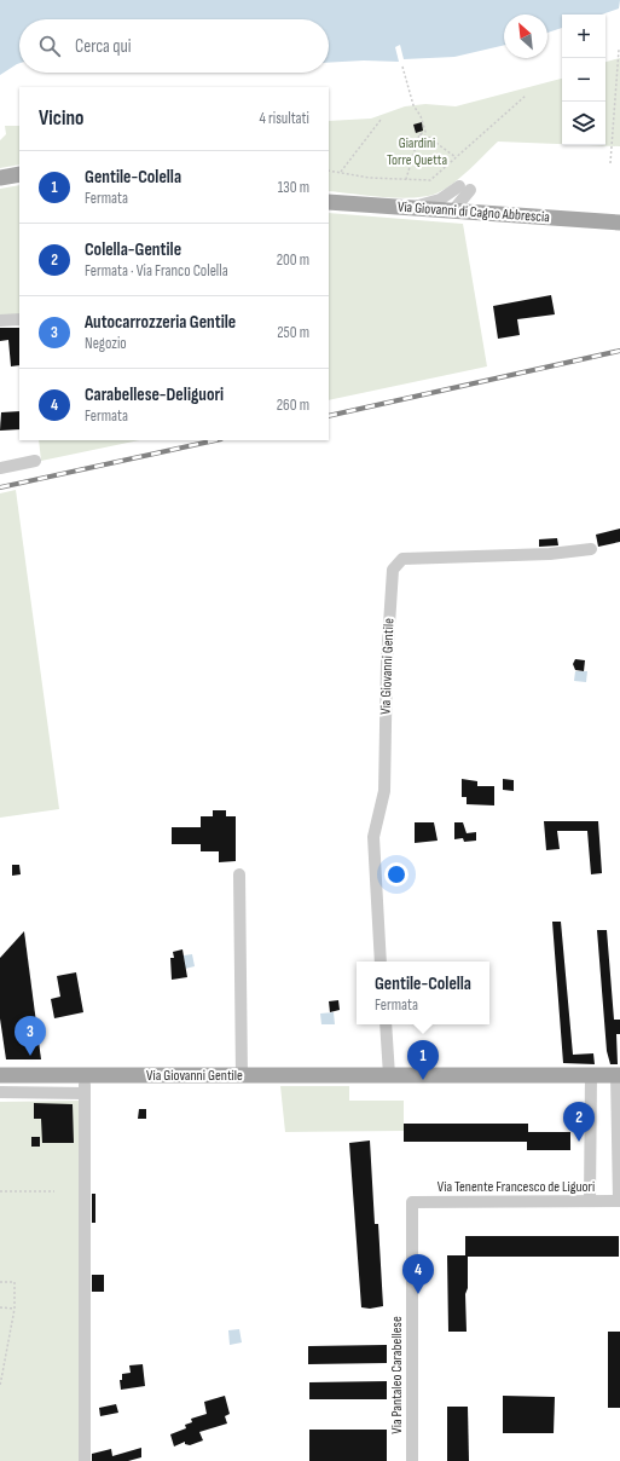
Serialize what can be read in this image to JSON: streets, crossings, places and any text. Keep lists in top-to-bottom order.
{
  "streets": {
    "main road": ["Via Giovanni di Cagno Abbrescia", "Via Giovanni Gentile"],
    "street": ["Via Tenente Francesco de Liguori", "Via Pantaleo Carabellese"]
  },
  "crossings": [
    ["Via Tenente Francesco de Liguori", "Via Pantaleo Carabellese"]
  ],
  "parks": ["Giardini Torre Quetta"],
  "north": "top left",
  "page": {
    "map_buttons": ["+", "−"],
    "search": "Cerca qui",
    "heading": ["Vicino", "4 risultati"],
    "list": [
      {
        "mark": "1",
        "name": "Gentile-Colella",
        "note": "Fermata",
        "value": "130 m"
      },
      {
        "mark": "2",
        "name": "Colella-Gentile",
        "note": "Fermata · Via Franco Colella",
        "value": "200 m"
      },
      {
        "mark": "3",
        "name": "Autocarrozzeria Gentile",
        "note": "Negozio",
        "value": "250 m"
      },
      {
        "mark": "4",
        "name": "Carabellese-Deliguori",
        "note": "Fermata",
        "value": "260 m"
      }
    ],
    "popup": ["Gentile-Colella", "Fermata"],
    "pins": [
      "3",
      "1",
      "2",
      "4"
    ]
  }
}
